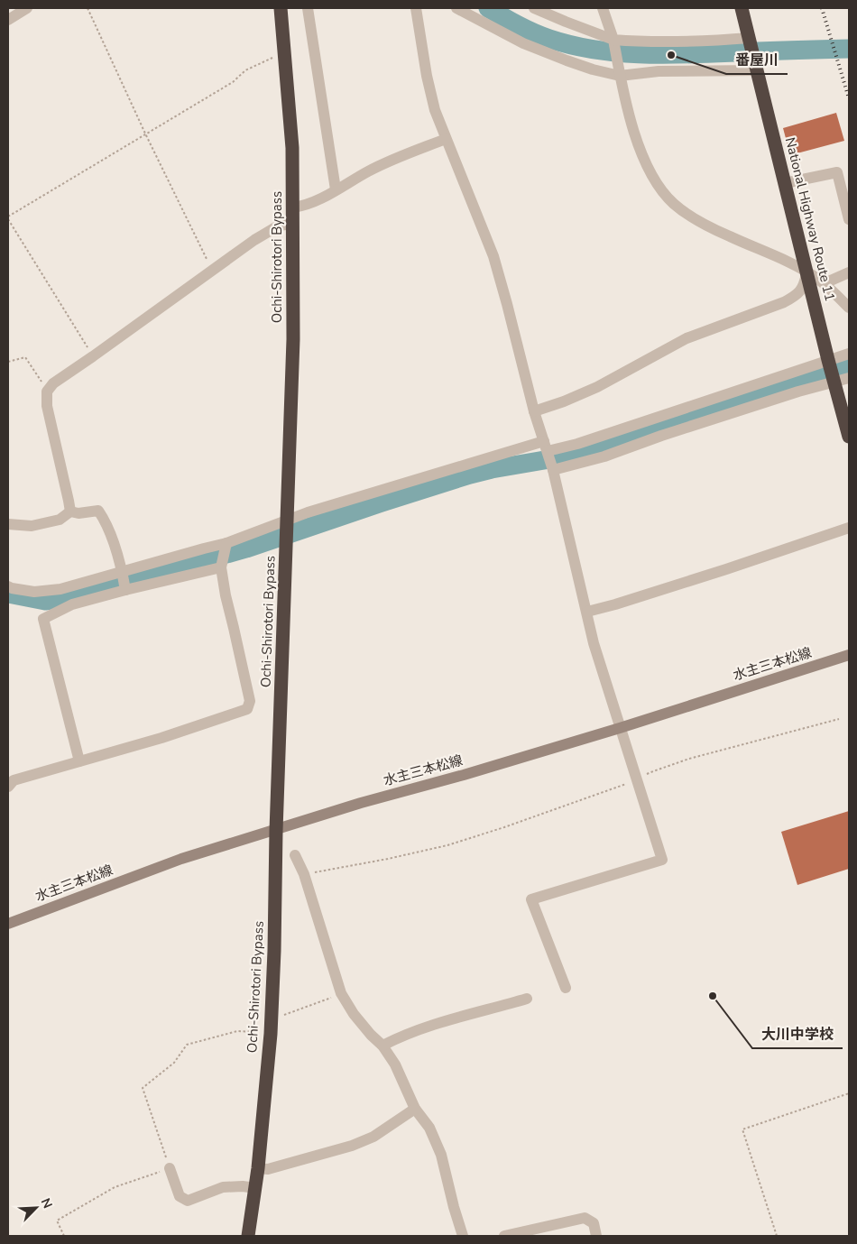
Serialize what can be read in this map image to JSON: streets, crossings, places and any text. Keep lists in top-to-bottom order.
{
  "streets": {
    "highway": ["National Highway Route 11", "Ochi-Shirotori Bypass"],
    "main road": ["水主三本松線"]
  },
  "crossings": [
    ["Ochi-Shirotori Bypass", "水主三本松線"]
  ],
  "places": ["番屋川", "大川中学校"],
  "north": "top right"
}
